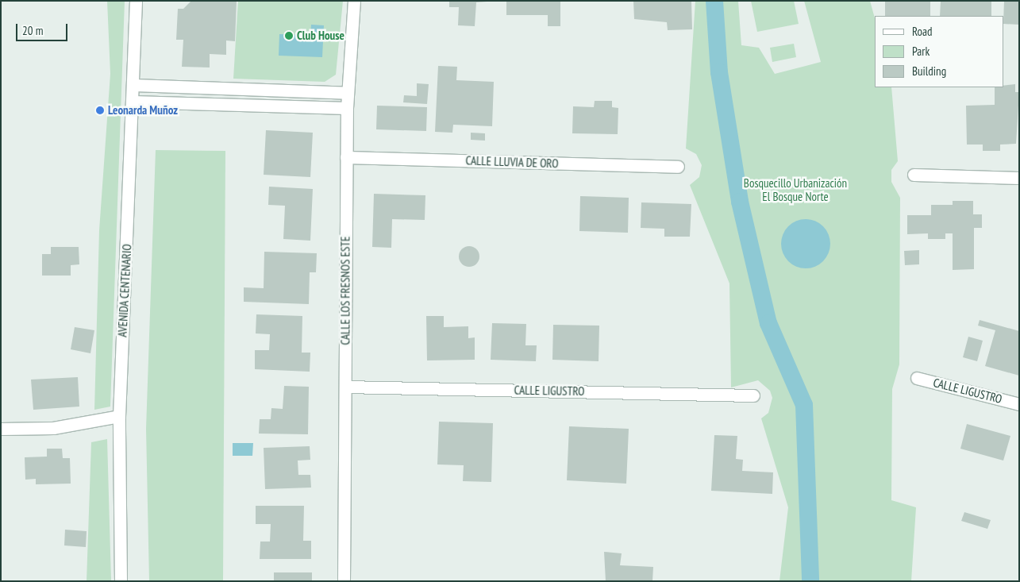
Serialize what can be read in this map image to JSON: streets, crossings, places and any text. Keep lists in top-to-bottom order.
{
  "streets": {
    "street": [
      "CALLE LLUVIA DE ORO",
      "AVENIDA CENTENARIO",
      "CALLE LOS FRESNOS ESTE",
      "CALLE LIGUSTRO"
    ]
  },
  "crossings": [
    ["CALLE LLUVIA DE ORO", "CALLE LOS FRESNOS ESTE"],
    ["CALLE LOS FRESNOS ESTE", "CALLE LIGUSTRO"]
  ],
  "parks": ["Bosquecillo Urbanización El Bosque Norte"],
  "places": ["Club House", "Leonarda Muñoz"],
  "legend": ["Road", "Park", "Building"],
  "scale_bar": "20 m"
}
